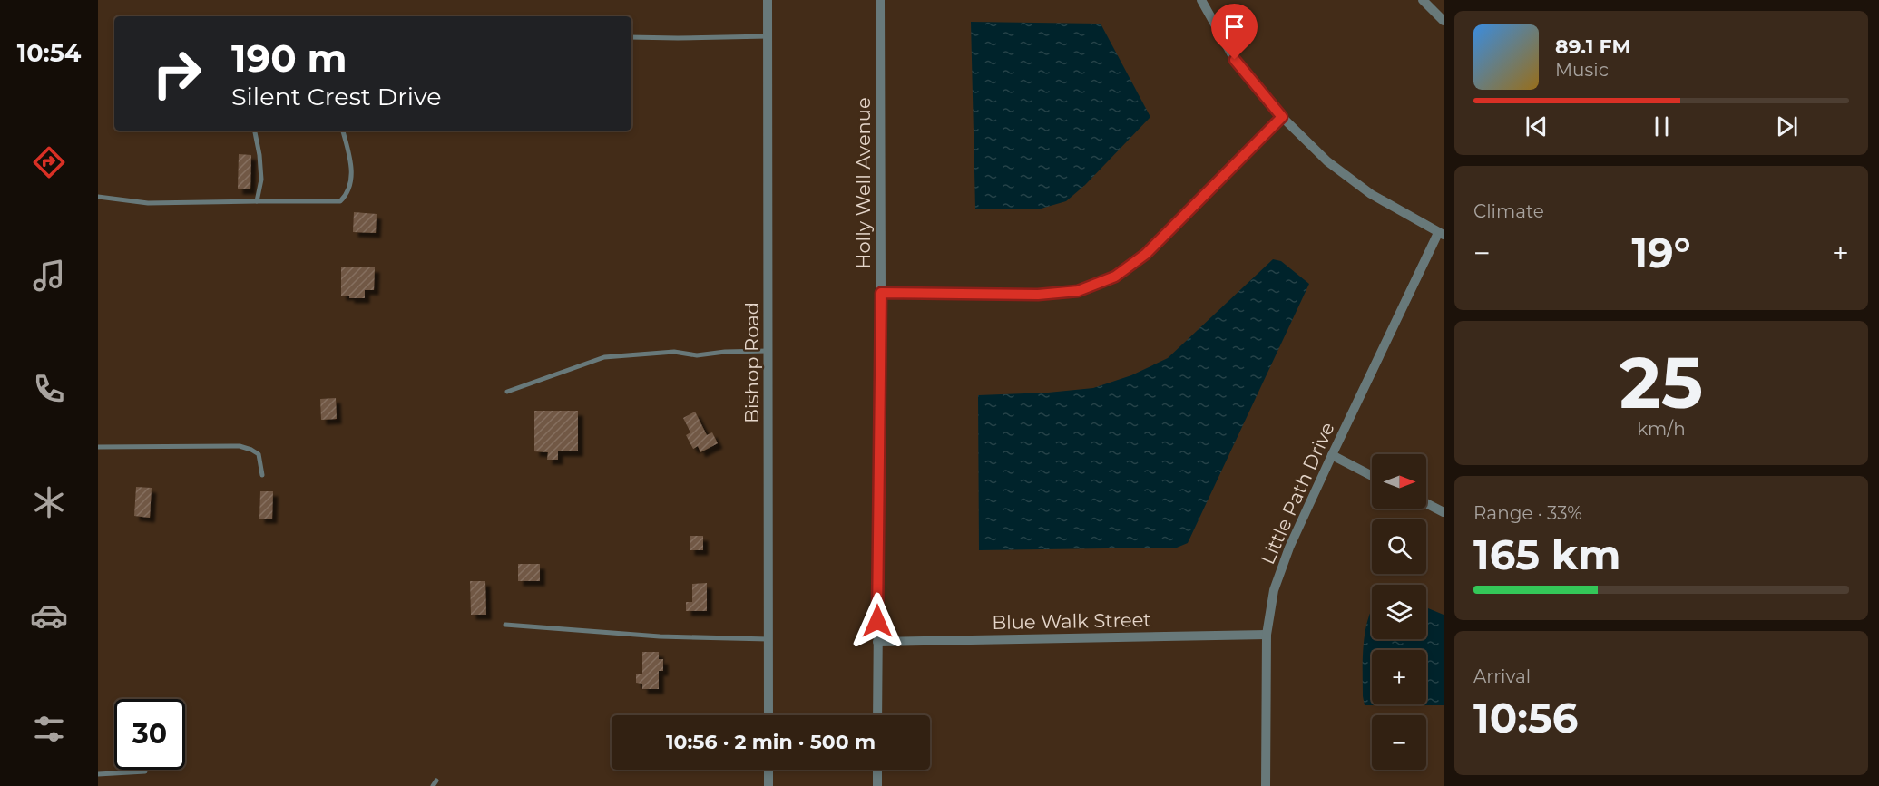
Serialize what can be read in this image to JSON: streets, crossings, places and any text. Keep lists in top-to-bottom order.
{
  "streets": {
    "street": [
      "Holly Well Avenue",
      "Bishop Road",
      "Little Path Drive",
      "Blue Walk Street"
    ]
  },
  "crossings": [
    ["Holly Well Avenue", "Blue Walk Street"],
    ["Little Path Drive", "Blue Walk Street"]
  ],
  "north": "right",
  "page": {
    "tabs": "10:54",
    "turn": ["190 m", "Silent Crest Drive"],
    "song": ["89.1 FM", "Music"],
    "tile": [
      "Climate",
      ["25", "km/h"],
      ["Range · 33%", "165 km"],
      ["Arrival", "10:56"]
    ],
    "heat": ["−", "19°", "+"],
    "map_buttons": ["+", "−"],
    "limit": "30",
    "trip": "10:56 · 2 min · 500 m"
  }
}
